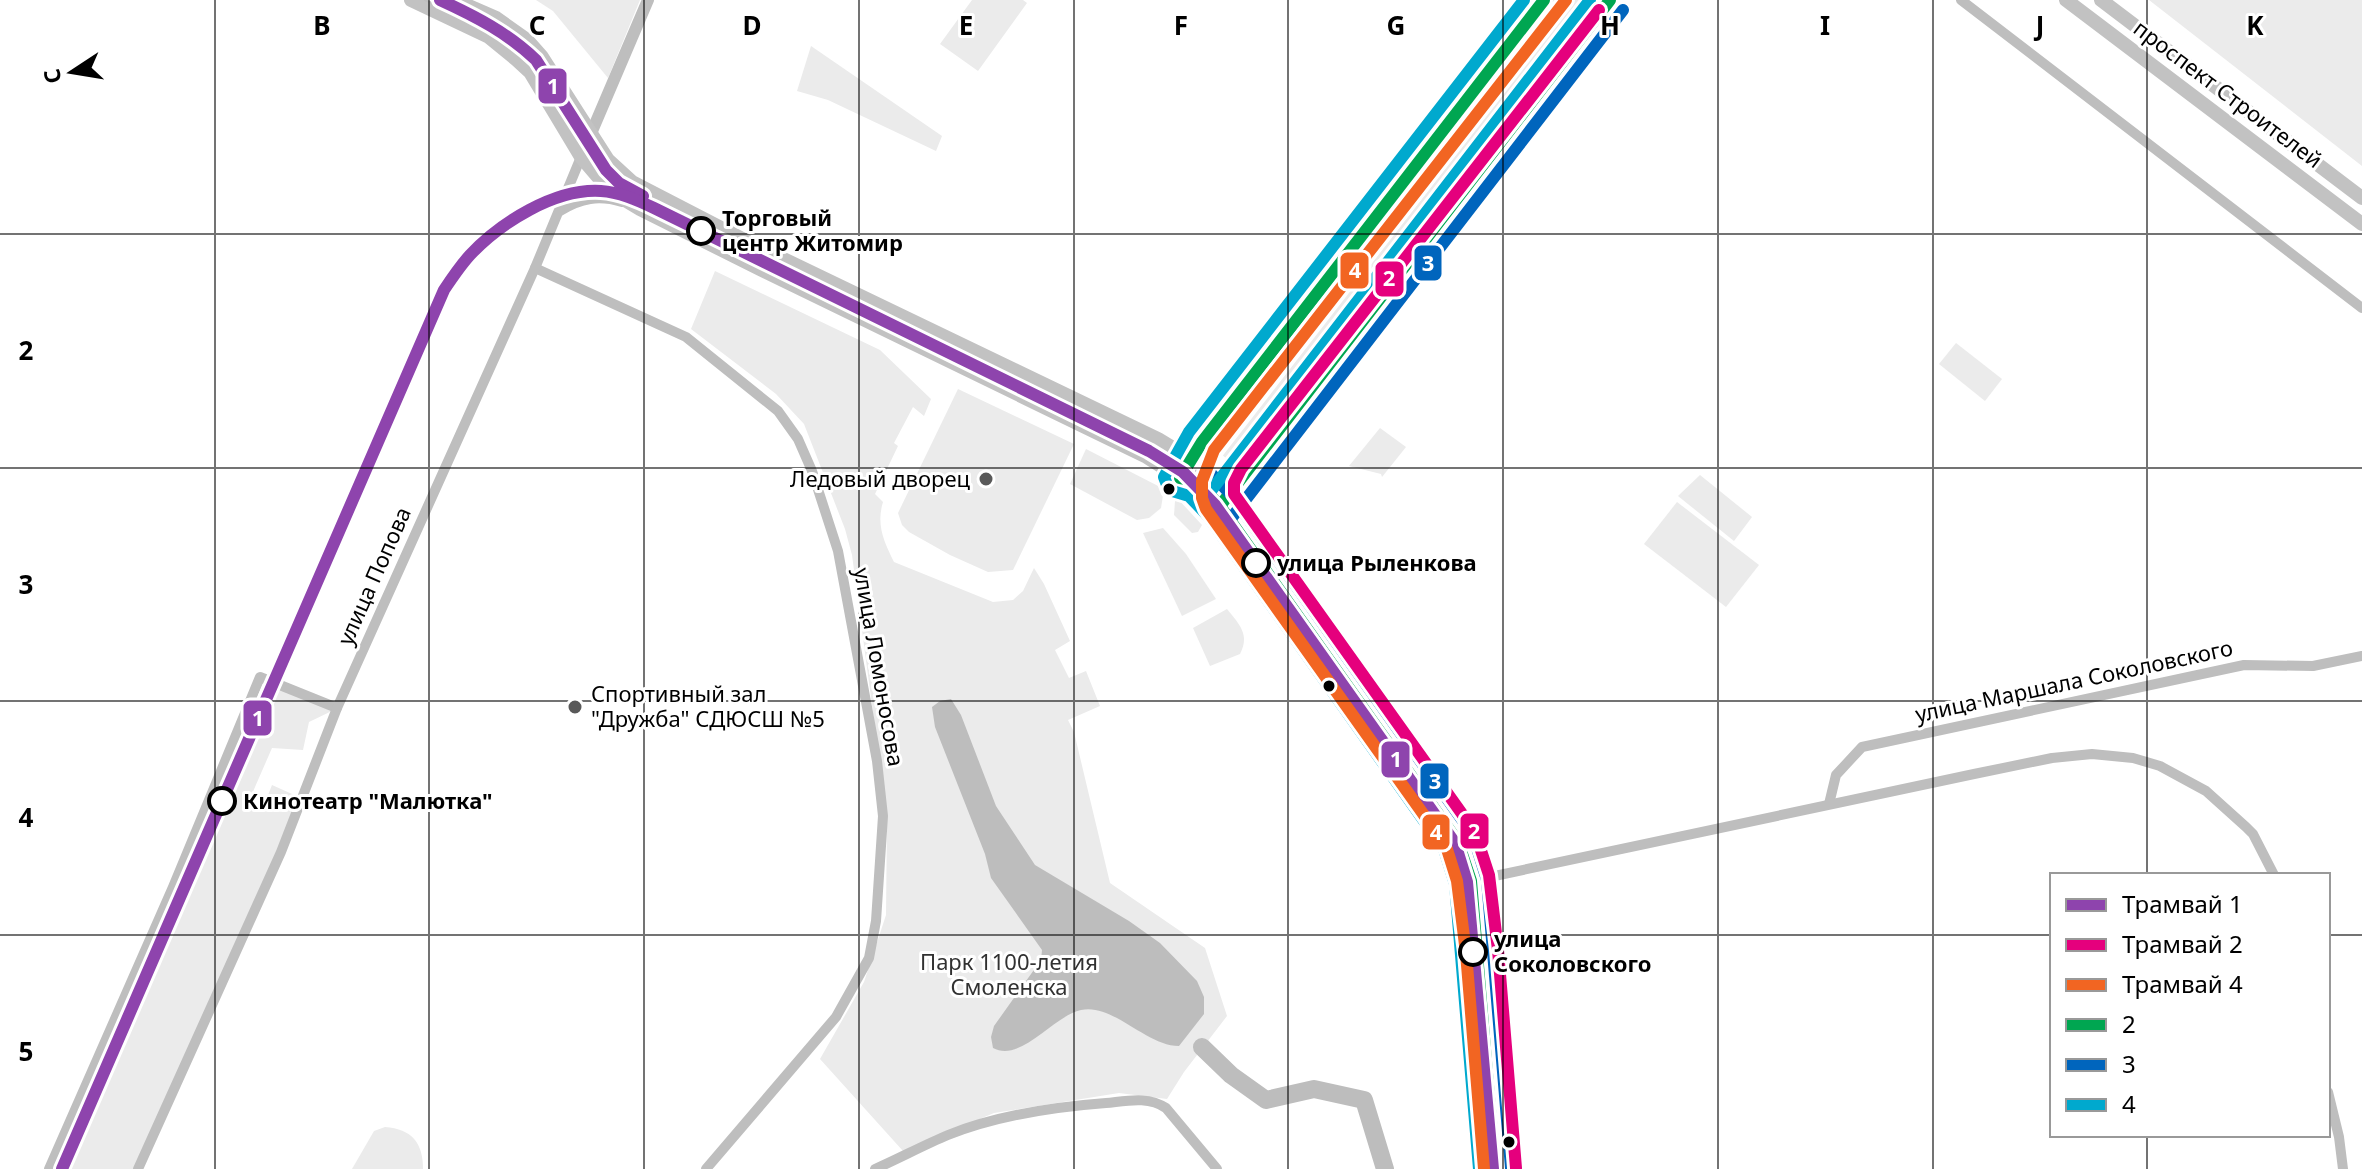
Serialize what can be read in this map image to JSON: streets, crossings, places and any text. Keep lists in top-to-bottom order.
{
  "streets": {
    "main road": ["проспект Строителей"],
    "street": ["улица Попова", "улица Ломоносова", "улица Маршала Соколовского"]
  },
  "crossings": [
    ["улица Попова", "улица Ломоносова"]
  ],
  "parks": ["Парк 1100-летия Смоленска"],
  "places": [
    "Торговый центр Житомир",
    "Ледовый дворец",
    "улица Рыленкова",
    "Спортивный зал \"Дружба\" СДЮСШ №5",
    "Кинотеатр \"Малютка\"",
    "улица Соколовского"
  ],
  "lines": [
    "tram line 1",
    "tram line 4",
    "transit line 2",
    "transit line 4",
    "tram line 2",
    "transit line 3"
  ],
  "legend": [
    "Трамвай 1",
    "Трамвай 2",
    "Трамвай 4",
    "2",
    "3",
    "4"
  ],
  "north": "left",
  "grid": {
    "columns": [
      "B",
      "C",
      "D",
      "E",
      "F",
      "G",
      "H",
      "I",
      "J",
      "K"
    ],
    "rows": [
      "2",
      "3",
      "4",
      "5"
    ]
  }
}
